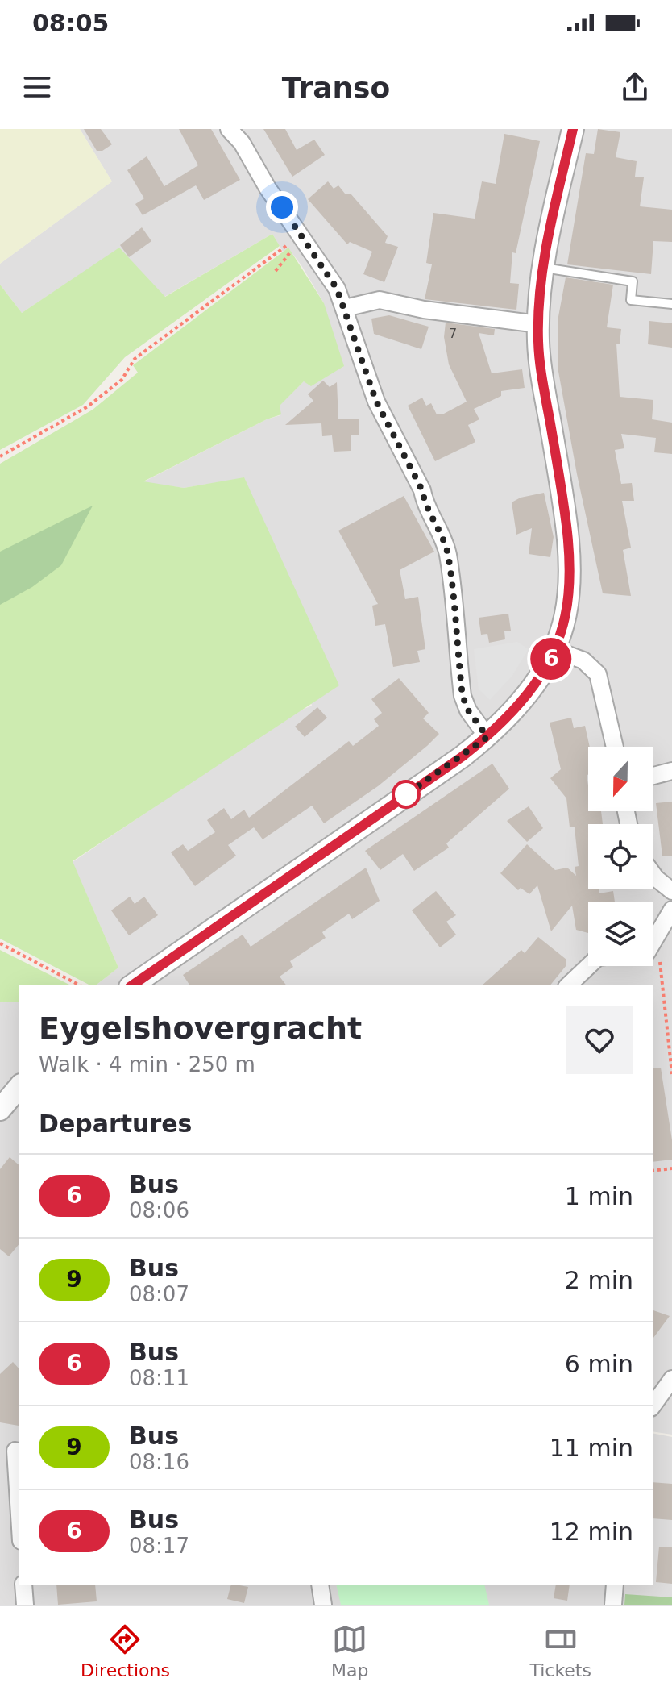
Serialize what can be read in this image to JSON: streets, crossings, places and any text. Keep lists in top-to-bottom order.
{
  "lines": ["bus line 6"],
  "house_numbers": ["7"],
  "north": "bottom",
  "page": {
    "status": "08:05",
    "header": "Transo",
    "on_map": "6",
    "heading": [
      ["Eygelshovergracht", "Walk · 4 min · 250 m"],
      "Departures"
    ],
    "list": [
      {
        "mark": "6",
        "name": "Bus",
        "note": "08:06",
        "value": "1 min"
      },
      {
        "mark": "9",
        "name": "Bus",
        "note": "08:07",
        "value": "2 min"
      },
      {
        "mark": "6",
        "name": "Bus",
        "note": "08:11",
        "value": "6 min"
      },
      {
        "mark": "9",
        "name": "Bus",
        "note": "08:16",
        "value": "11 min"
      },
      {
        "mark": "6",
        "name": "Bus",
        "note": "08:17",
        "value": "12 min"
      }
    ],
    "tabs": ["Directions", "Map", "Tickets"]
  }
}
